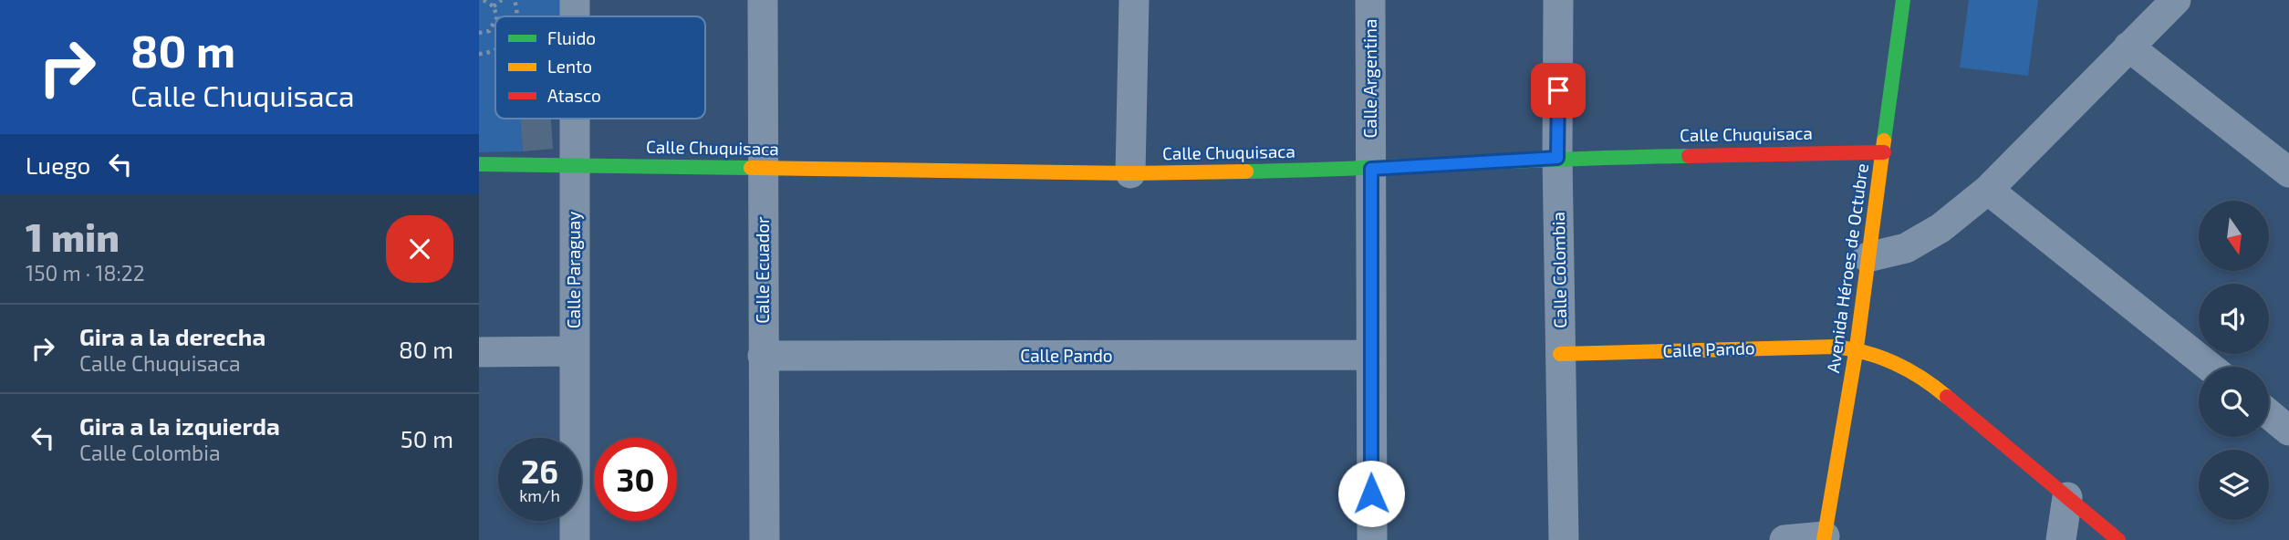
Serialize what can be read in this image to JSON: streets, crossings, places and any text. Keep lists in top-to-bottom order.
{
  "streets": {
    "street": [
      "Calle Argentina",
      "Calle Chuquisaca",
      "Avenida Héroes de Octubre",
      "Calle Paraguay",
      "Calle Ecuador",
      "Calle Colombia",
      "Calle Pando"
    ]
  },
  "crossings": [
    ["Calle Argentina", "Calle Chuquisaca"],
    ["Calle Argentina", "Calle Pando"],
    ["Calle Chuquisaca", "Avenida Héroes de Octubre"],
    ["Calle Chuquisaca", "Calle Paraguay"],
    ["Calle Chuquisaca", "Calle Ecuador"],
    ["Calle Chuquisaca", "Calle Colombia"],
    ["Avenida Héroes de Octubre", "Calle Pando"],
    ["Calle Ecuador", "Calle Pando"],
    ["Calle Colombia", "Calle Pando"]
  ],
  "legend": ["Fluido", "Lento", "Atasco"],
  "north": "bottom",
  "page": {
    "turn": ["80 m", "Calle Chuquisaca"],
    "then": "Luego",
    "heading": ["1 min", "150 m · 18:22"],
    "list": [
      {
        "name": "Gira a la derecha",
        "note": "Calle Chuquisaca",
        "value": "80 m"
      },
      {
        "name": "Gira a la izquierda",
        "note": "Calle Colombia",
        "value": "50 m"
      }
    ],
    "speed": "26 km/h",
    "limit": "30"
  }
}
